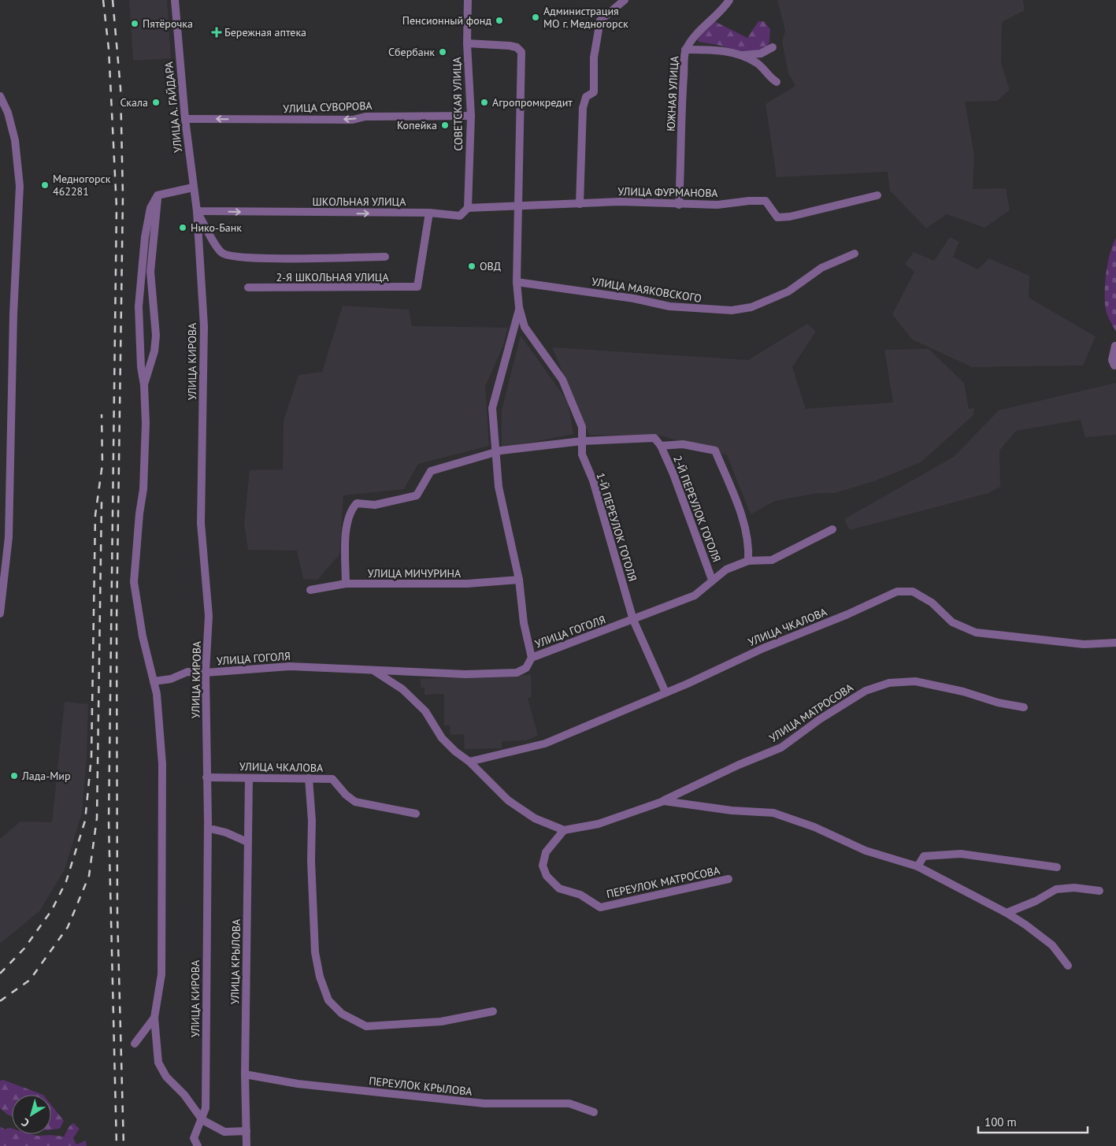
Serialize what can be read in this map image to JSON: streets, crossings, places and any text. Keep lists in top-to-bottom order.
{
  "streets": {
    "street": [
      "ЮЖНАЯ УЛИЦА",
      "СОВЕТСКАЯ УЛИЦА",
      "УЛИЦА А. ГАЙДАРА",
      "УЛИЦА СУВОРОВА",
      "УЛИЦА ФУРМАНОВА",
      "ШКОЛЬНАЯ УЛИЦА",
      "2-Я ШКОЛЬНАЯ УЛИЦА",
      "УЛИЦА МАЯКОВСКОГО",
      "УЛИЦА КИРОВА",
      "2-Й ПЕРЕУЛОК ГОГОЛЯ",
      "1-Й ПЕРЕУЛОК ГОГОЛЯ",
      "УЛИЦА МИЧУРИНА",
      "УЛИЦА ЧКАЛОВА",
      "УЛИЦА ГОГОЛЯ",
      "УЛИЦА МАТРОСОВА",
      "ПЕРЕУЛОК МАТРОСОВА",
      "УЛИЦА КРЫЛОВА",
      "ПЕРЕУЛОК КРЫЛОВА"
    ]
  },
  "crossings": [
    ["ЮЖНАЯ УЛИЦА", "УЛИЦА ФУРМАНОВА"],
    ["СОВЕТСКАЯ УЛИЦА", "УЛИЦА СУВОРОВА"],
    ["СОВЕТСКАЯ УЛИЦА", "ШКОЛЬНАЯ УЛИЦА"],
    ["СОВЕТСКАЯ УЛИЦА", "1-Й ПЕРЕУЛОК ГОГОЛЯ"],
    ["УЛИЦА А. ГАЙДАРА", "УЛИЦА СУВОРОВА"],
    ["УЛИЦА А. ГАЙДАРА", "ШКОЛЬНАЯ УЛИЦА"],
    ["УЛИЦА А. ГАЙДАРА", "УЛИЦА КИРОВА"],
    ["УЛИЦА ФУРМАНОВА", "ШКОЛЬНАЯ УЛИЦА"],
    ["УЛИЦА ФУРМАНОВА", "1-Й ПЕРЕУЛОК ГОГОЛЯ"],
    ["ШКОЛЬНАЯ УЛИЦА", "2-Я ШКОЛЬНАЯ УЛИЦА"],
    ["ШКОЛЬНАЯ УЛИЦА", "УЛИЦА КИРОВА"],
    ["ШКОЛЬНАЯ УЛИЦА", "1-Й ПЕРЕУЛОК ГОГОЛЯ"],
    ["УЛИЦА МАЯКОВСКОГО", "1-Й ПЕРЕУЛОК ГОГОЛЯ"],
    ["УЛИЦА КИРОВА", "УЛИЦА ЧКАЛОВА"],
    ["УЛИЦА КИРОВА", "УЛИЦА ГОГОЛЯ"],
    ["2-Й ПЕРЕУЛОК ГОГОЛЯ", "УЛИЦА ГОГОЛЯ"],
    ["1-Й ПЕРЕУЛОК ГОГОЛЯ", "УЛИЦА ЧКАЛОВА"],
    ["1-Й ПЕРЕУЛОК ГОГОЛЯ", "УЛИЦА ГОГОЛЯ"],
    ["УЛИЦА ЧКАЛОВА", "УЛИЦА КРЫЛОВА"],
    ["УЛИЦА МАТРОСОВА", "ПЕРЕУЛОК МАТРОСОВА"],
    ["УЛИЦА КРЫЛОВА", "ПЕРЕУЛОК КРЫЛОВА"]
  ],
  "one_way": ["УЛИЦА СУВОРОВА", "ШКОЛЬНАЯ УЛИЦА"],
  "places": {
    "other": [
      "Администрация МО г. Медногорск",
      "Пенсионный фонд",
      "Пятёрочка",
      "Сбербанк",
      "Скала",
      "Агропромкредит",
      "Копейка",
      "Медногорск 462281",
      "Нико-Банк",
      "ОВД",
      "Лада-Мир"
    ],
    "health": ["Бережная аптека"]
  },
  "scale_bar": "100 m",
  "north": "bottom left"
}
